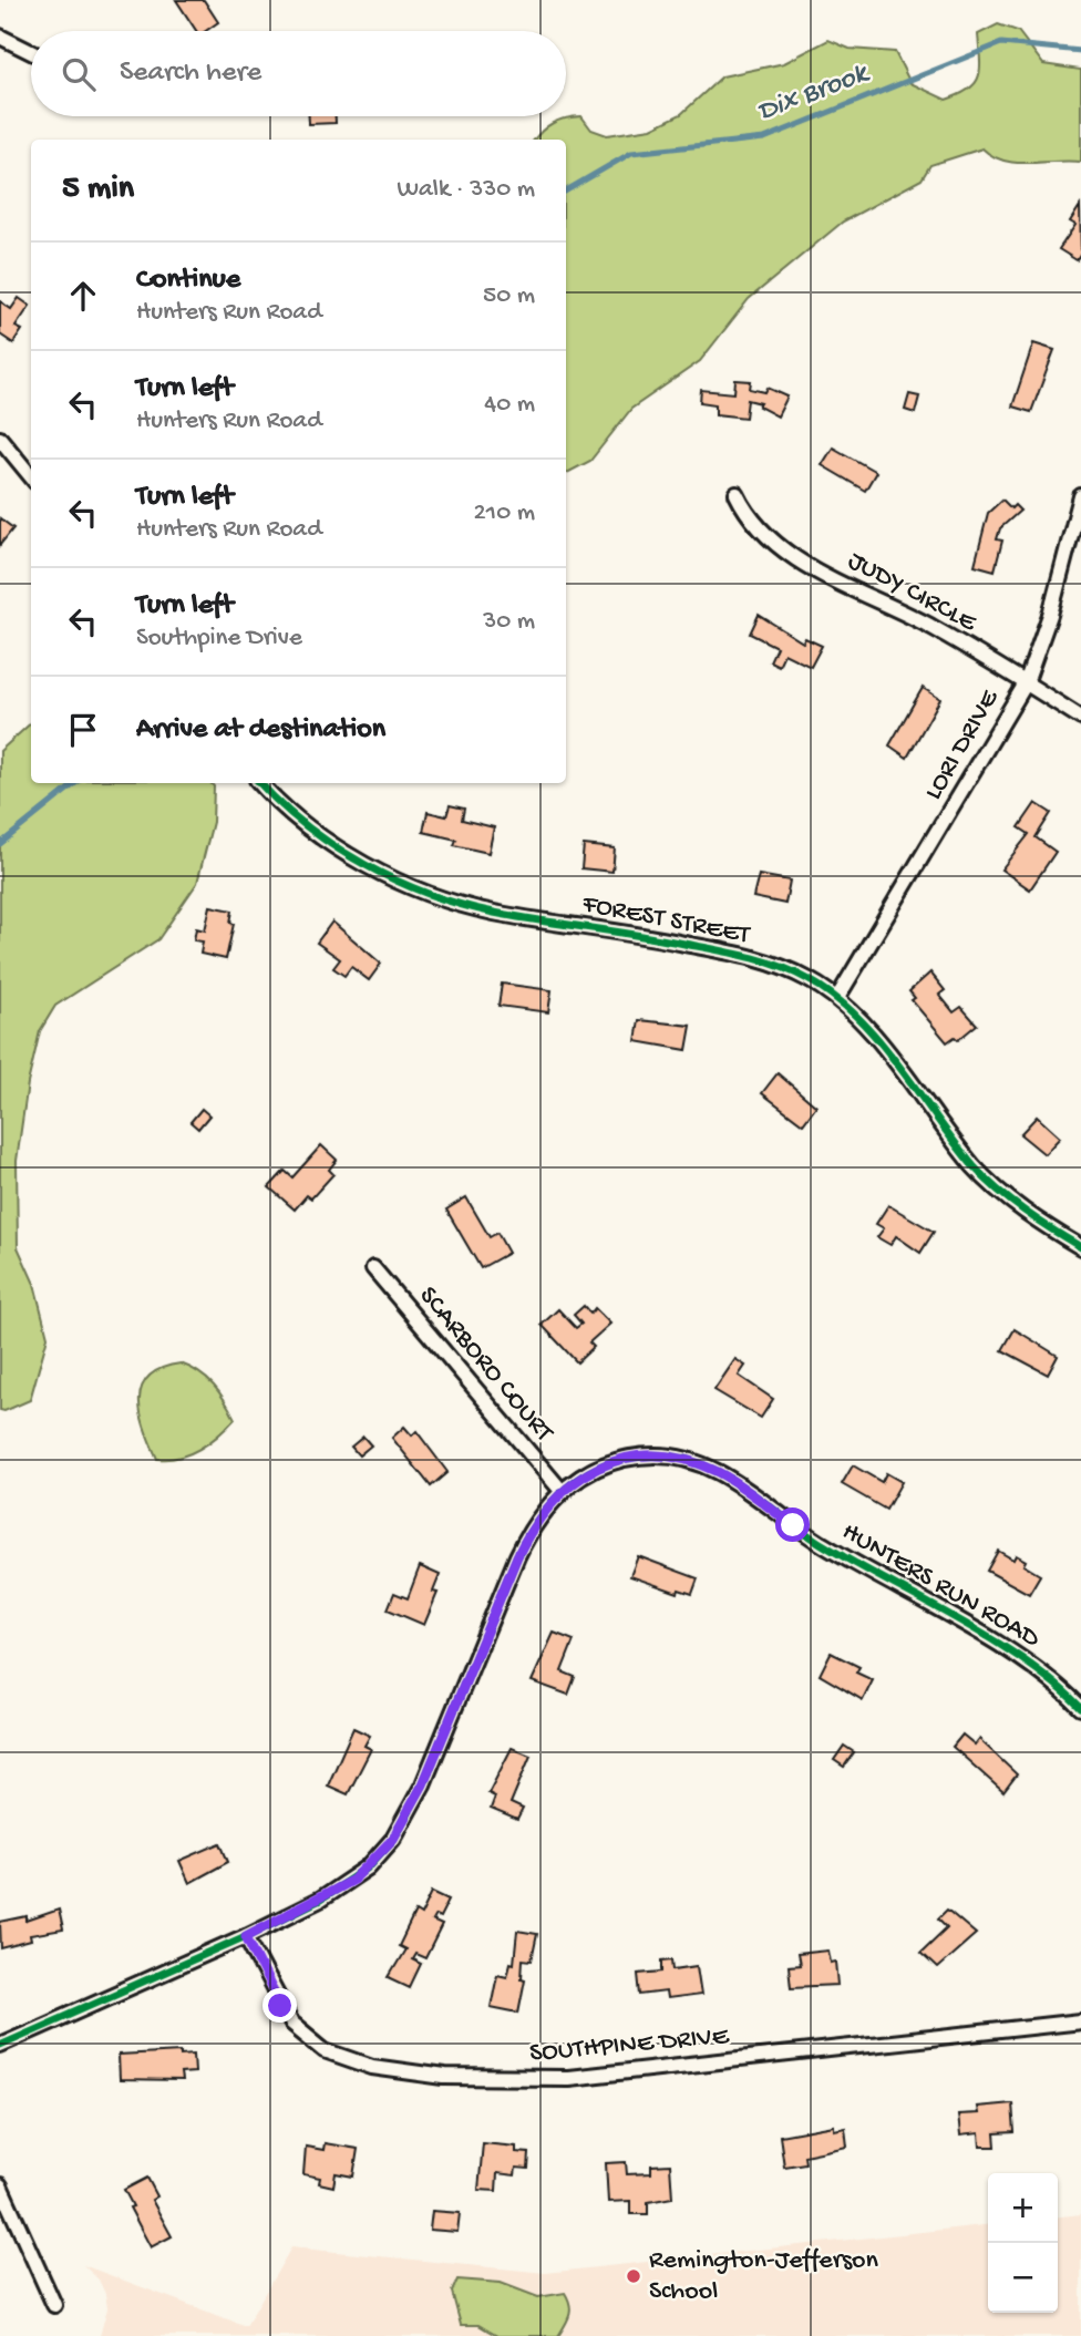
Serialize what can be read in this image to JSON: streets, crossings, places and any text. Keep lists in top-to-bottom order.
{
  "streets": {
    "street": [
      "JUDY CIRCLE",
      "LORI DRIVE",
      "FOREST STREET",
      "SCARBORO COURT",
      "HUNTERS RUN ROAD",
      "SOUTHPINE DRIVE"
    ]
  },
  "crossings": [
    ["JUDY CIRCLE", "LORI DRIVE"],
    ["LORI DRIVE", "FOREST STREET"],
    ["SCARBORO COURT", "HUNTERS RUN ROAD"],
    ["HUNTERS RUN ROAD", "SOUTHPINE DRIVE"]
  ],
  "water": ["Dix Brook"],
  "places": ["Remington-Jefferson School"],
  "page": {
    "search": "Search here",
    "heading": ["5 min", "Walk · 330 m"],
    "list": [
      ["Continue", "Hunters Run Road", "50 m"],
      ["Turn left", "Hunters Run Road", "40 m"],
      ["Turn left", "Hunters Run Road", "210 m"],
      ["Turn left", "Southpine Drive", "30 m"],
      "Arrive at destination"
    ],
    "map_buttons": ["+", "−"]
  }
}
